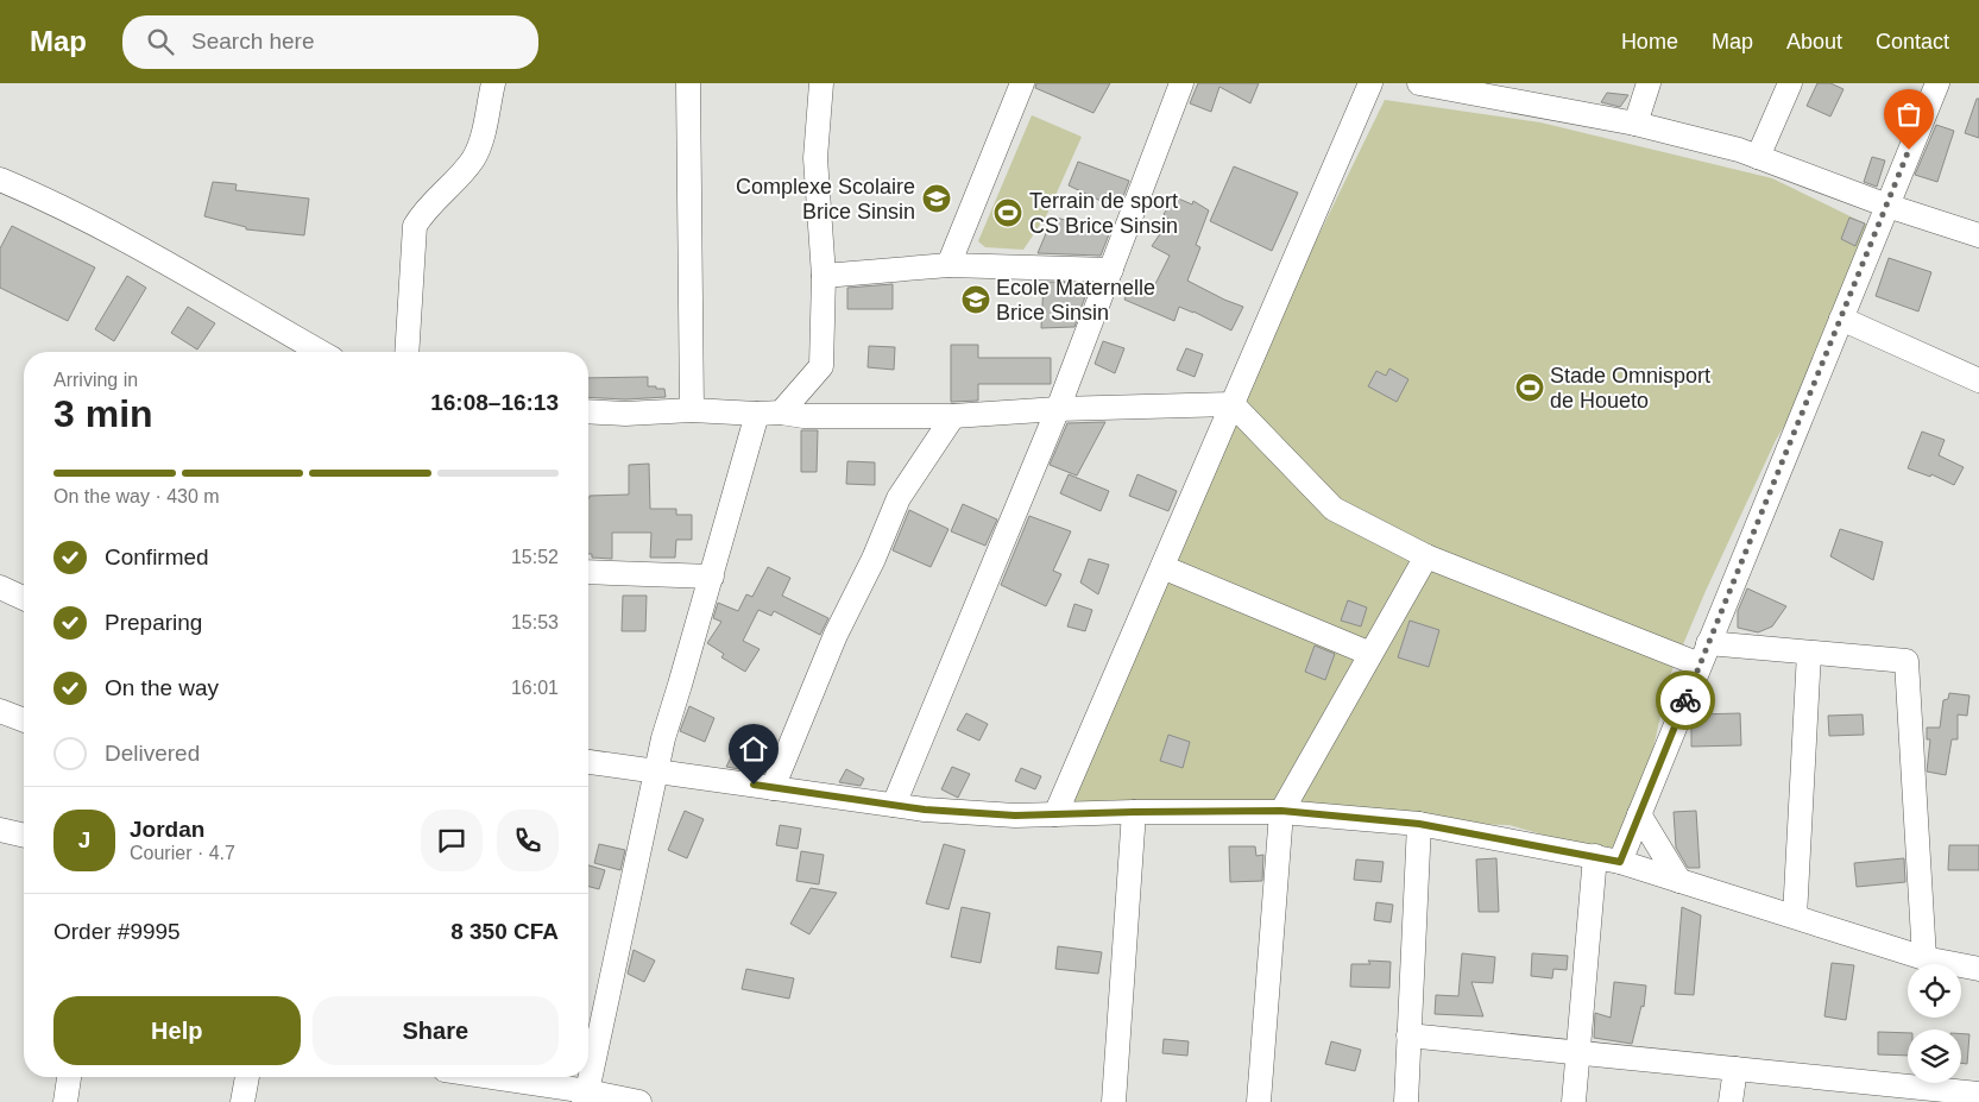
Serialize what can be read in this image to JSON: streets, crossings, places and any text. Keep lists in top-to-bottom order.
{
  "places": {
    "school or university": ["Complexe Scolaire Brice Sinsin", "Ecole Maternelle Brice Sinsin"],
    "sports": ["Terrain de sport CS Brice Sinsin", "Stade Omnisport de Houeto"]
  },
  "page": {
    "header": "Map",
    "search": "Search here",
    "nav": [
      "Home",
      "Map",
      "About",
      "Contact"
    ],
    "heading": ["3 min", "Arriving in", "16:08–16:13"],
    "panel": [
      "Jordan",
      "Courier · 4.7",
      "Order #9995",
      "8 350 CFA"
    ],
    "bar": "On the way · 430 m",
    "list": [
      ["Confirmed", "15:52"],
      ["Preparing", "15:53"],
      ["On the way", "16:01"],
      "Delivered"
    ],
    "round": "J",
    "buttons": ["Help", "Share"]
  }
}
